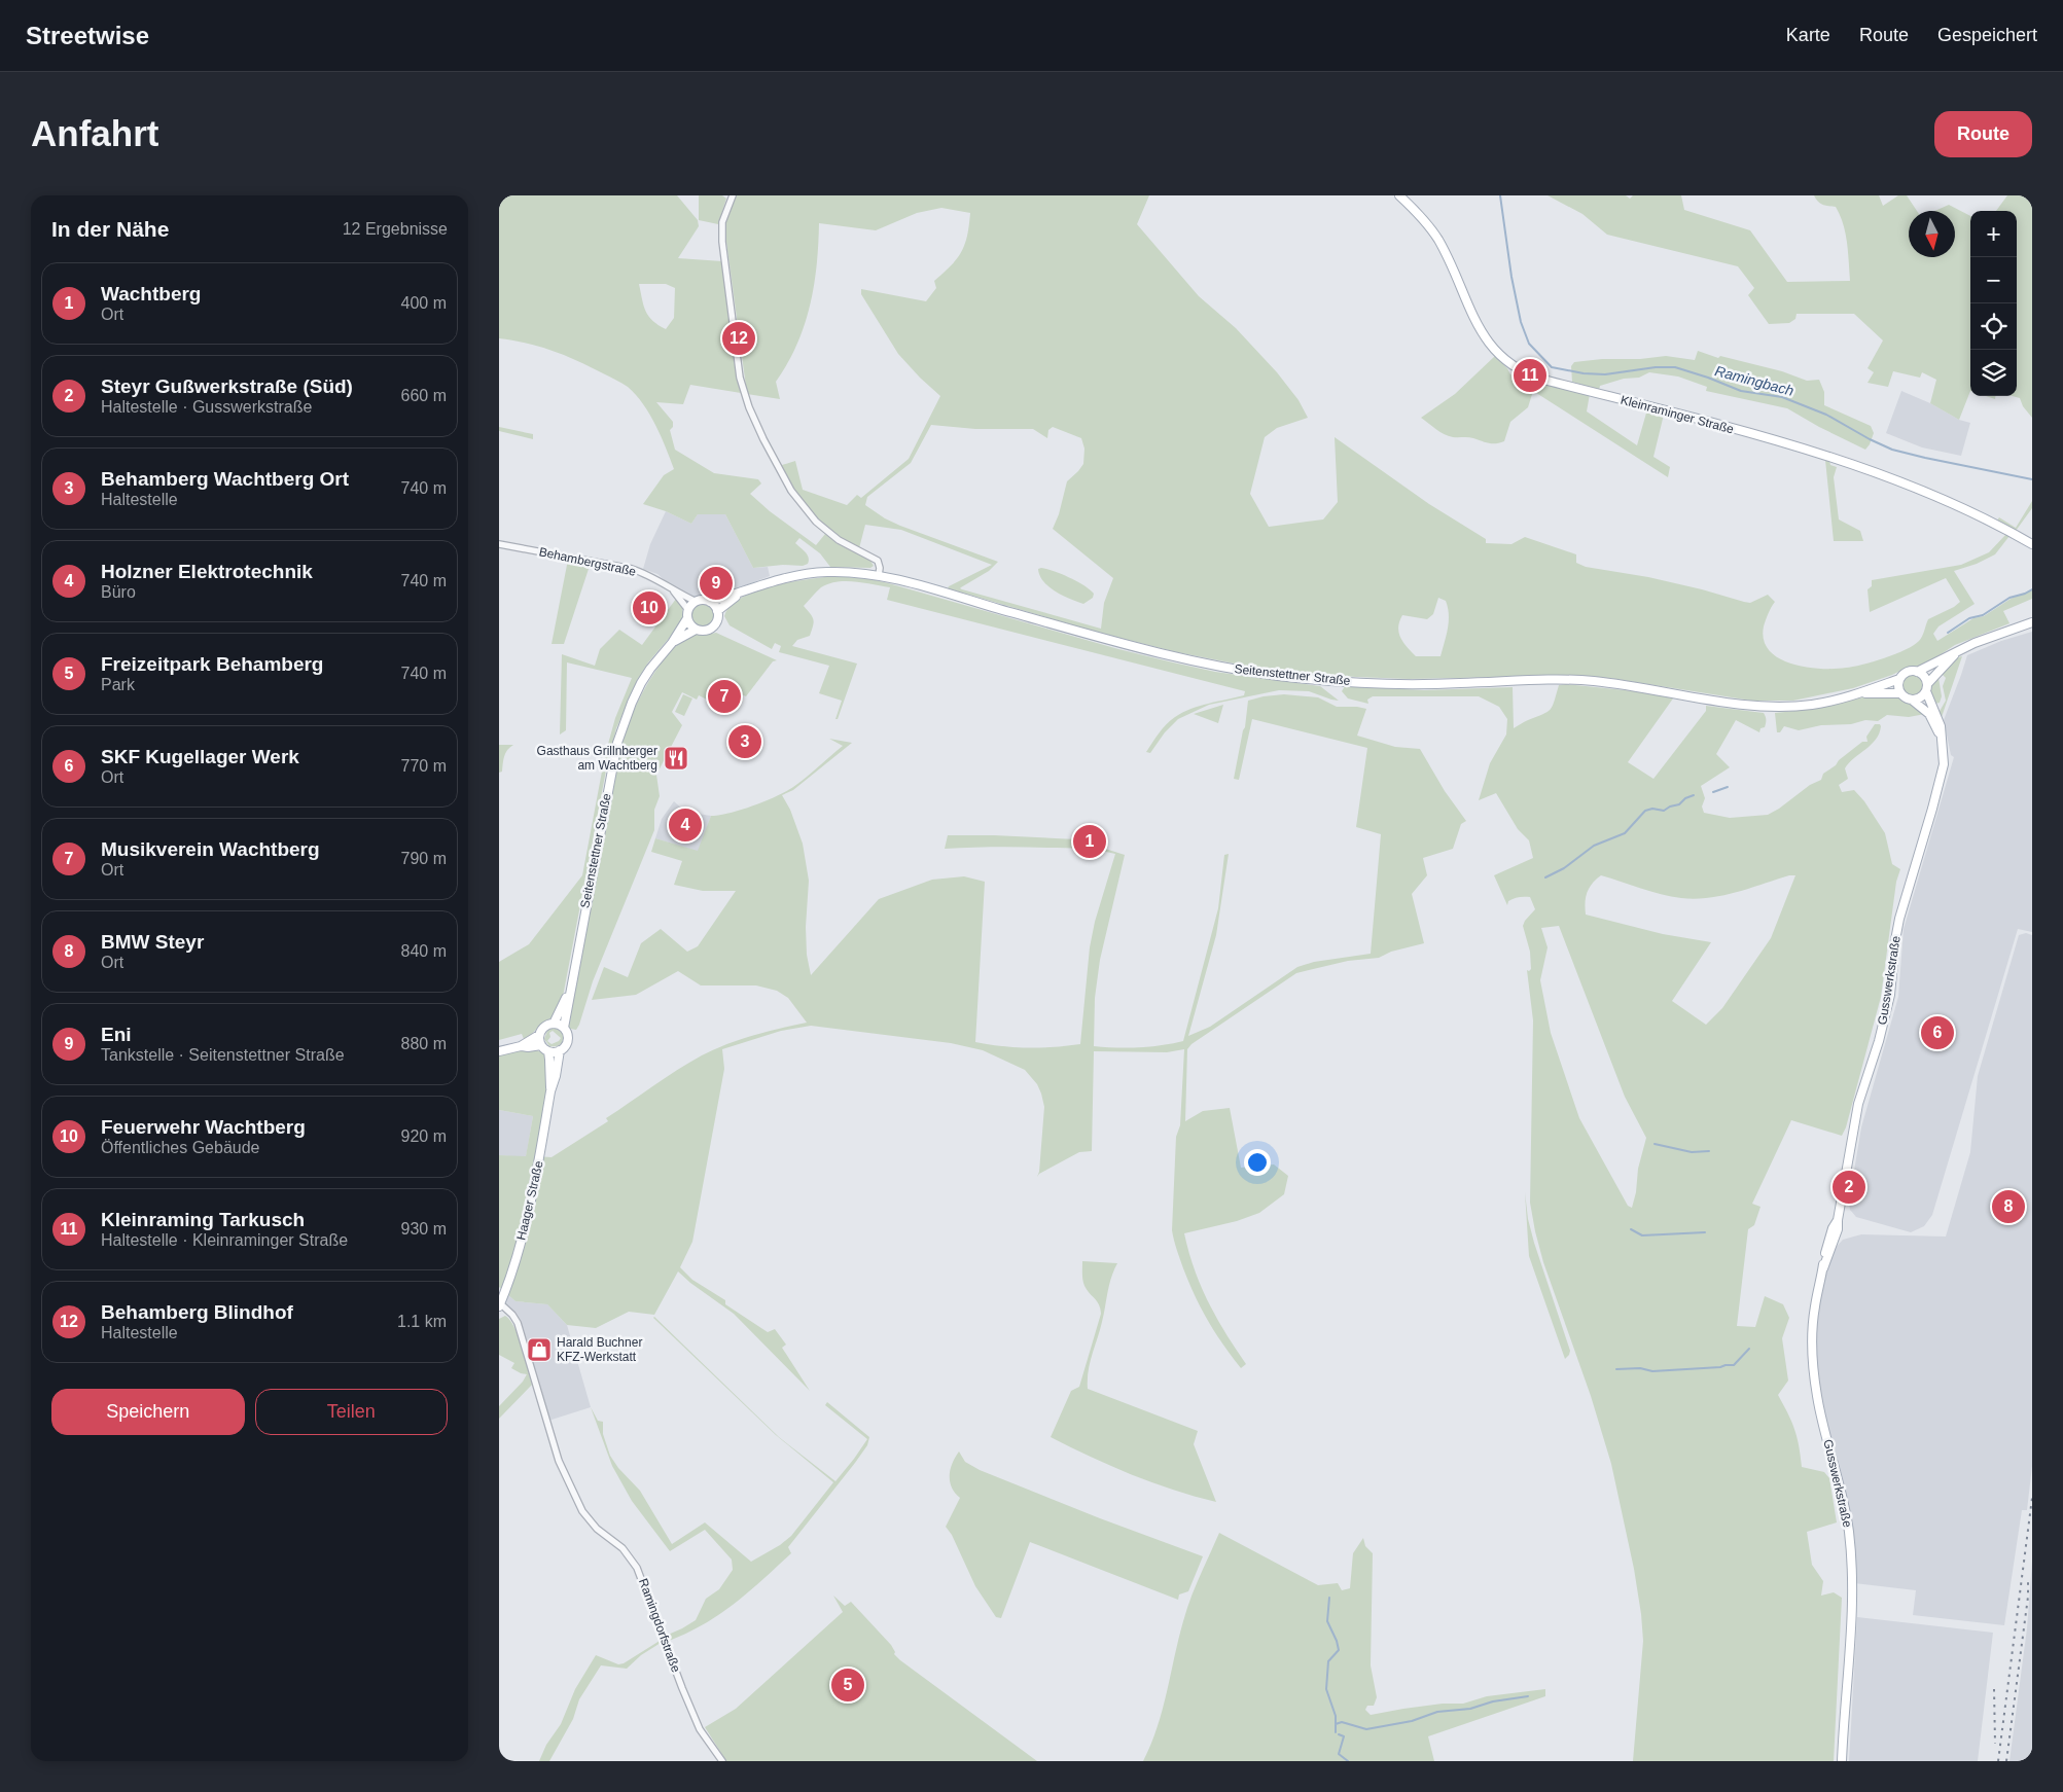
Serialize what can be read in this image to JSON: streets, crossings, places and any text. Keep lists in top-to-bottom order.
{
  "streets": {
    "main road": [
      "Kleinraminger Straße",
      "Seitenstettner Straße",
      "Gusswerkstraße",
      "Haager Straße"
    ],
    "street": ["Behambergstraße", "Ramingdorfstraße"]
  },
  "crossings": [
    ["Seitenstettner Straße", "Gusswerkstraße"],
    ["Seitenstettner Straße", "Haager Straße"],
    ["Haager Straße", "Ramingdorfstraße"]
  ],
  "water": ["Ramingbach"],
  "places": {
    "restaurant": ["Gasthaus Grillnberger am Wachtberg"],
    "shop": ["Harald Buchner KFZ-Werkstatt"]
  },
  "north": "bottom",
  "page": {
    "header": "Streetwise",
    "nav": ["Karte", "Route", "Gespeichert"],
    "buttons": [
      "Route",
      ["Speichern", "Teilen"]
    ],
    "title": "Anfahrt",
    "heading": ["In der Nähe", "12 Ergebnisse"],
    "map_buttons": ["+", "−"],
    "list": [
      {
        "mark": "1",
        "name": "Wachtberg",
        "note": "Ort",
        "value": "400 m"
      },
      {
        "mark": "2",
        "name": "Steyr Gußwerkstraße (Süd)",
        "note": "Haltestelle · Gusswerkstraße",
        "value": "660 m"
      },
      {
        "mark": "3",
        "name": "Behamberg Wachtberg Ort",
        "note": "Haltestelle",
        "value": "740 m"
      },
      {
        "mark": "4",
        "name": "Holzner Elektrotechnik",
        "note": "Büro",
        "value": "740 m"
      },
      {
        "mark": "5",
        "name": "Freizeitpark Behamberg",
        "note": "Park",
        "value": "740 m"
      },
      {
        "mark": "6",
        "name": "SKF Kugellager Werk",
        "note": "Ort",
        "value": "770 m"
      },
      {
        "mark": "7",
        "name": "Musikverein Wachtberg",
        "note": "Ort",
        "value": "790 m"
      },
      {
        "mark": "8",
        "name": "BMW Steyr",
        "note": "Ort",
        "value": "840 m"
      },
      {
        "mark": "9",
        "name": "Eni",
        "note": "Tankstelle · Seitenstettner Straße",
        "value": "880 m"
      },
      {
        "mark": "10",
        "name": "Feuerwehr Wachtberg",
        "note": "Öffentliches Gebäude",
        "value": "920 m"
      },
      {
        "mark": "11",
        "name": "Kleinraming Tarkusch",
        "note": "Haltestelle · Kleinraminger Straße",
        "value": "930 m"
      },
      {
        "mark": "12",
        "name": "Behamberg Blindhof",
        "note": "Haltestelle",
        "value": "1.1 km"
      }
    ],
    "pins": [
      "12",
      "11",
      "9",
      "10",
      "7",
      "3",
      "4",
      "1",
      "6",
      "2",
      "8",
      "5"
    ]
  }
}
